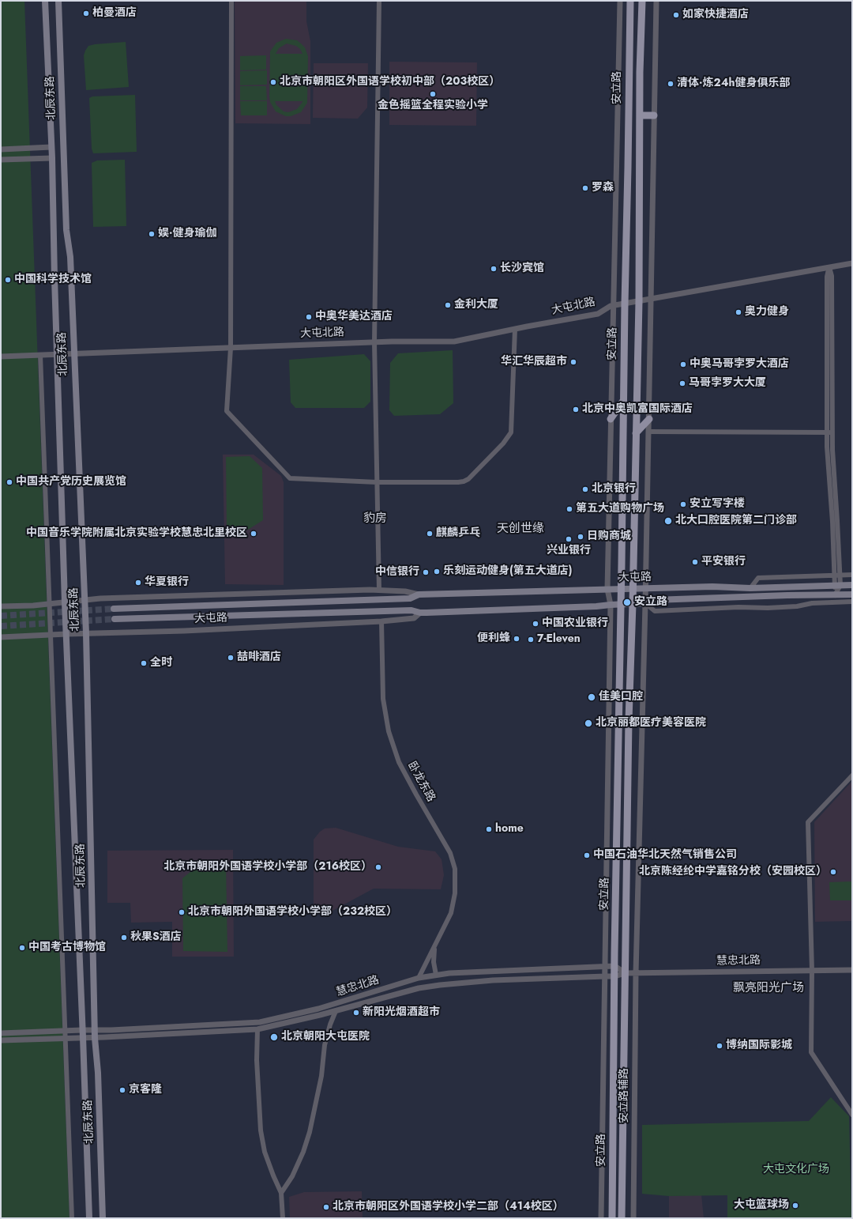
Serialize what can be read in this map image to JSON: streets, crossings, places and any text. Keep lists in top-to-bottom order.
{
  "streets": {
    "main road": ["安立路", "北辰东路", "大屯路"],
    "street": [
      "大屯北路",
      "卧龙东路",
      "慧忠北路",
      "安立路辅路"
    ]
  },
  "crossings": [
    ["安立路", "大屯北路"],
    ["安立路", "大屯路"],
    ["安立路", "慧忠北路"],
    ["安立路", "安立路辅路"],
    ["北辰东路", "大屯北路"],
    ["北辰东路", "大屯路"],
    ["北辰东路", "慧忠北路"],
    ["大屯路", "卧龙东路"],
    ["卧龙东路", "慧忠北路"],
    ["慧忠北路", "安立路辅路"]
  ],
  "districts": ["豹房", "天创世缘", "飘亮阳光广场"],
  "parks": ["大屯文化广场"],
  "places": [
    "柏曼酒店",
    "如家快捷酒店",
    "北京市朝阳区外国语学校初中部（203校区）",
    "清体·炼24h健身俱乐部",
    "金色摇篮全程实验小学",
    "罗森",
    "娱·健身瑜伽",
    "长沙宾馆",
    "中国科学技术馆",
    "金利大厦",
    "奥力健身",
    "中奥华美达酒店",
    "华汇华辰超市",
    "中奥马哥孛罗大酒店",
    "马哥孛罗大大厦",
    "北京中奥凯富国际酒店",
    "中国共产党历史展览馆",
    "北京银行",
    "安立写字楼",
    "第五大道购物广场",
    "北大口腔医院第二门诊部",
    "中国音乐学院附属北京实验学校慧忠北里校区",
    "麒麟乒乓",
    "日购商城",
    "兴业银行",
    "平安银行",
    "乐刻运动健身(第五大道店)",
    "中信银行",
    "华夏银行",
    "安立路",
    "中国农业银行",
    "便利蜂",
    "7-Eleven",
    "喆啡酒店",
    "全时",
    "佳美口腔",
    "北京丽都医疗美容医院",
    "home",
    "中国石油华北天然气销售公司",
    "北京市朝阳外国语学校小学部（216校区）",
    "北京陈经纶中学嘉铭分校（安园校区）",
    "北京市朝阳外国语学校小学部（232校区）",
    "秋果S酒店",
    "中国考古博物馆",
    "新阳光烟酒超市",
    "北京朝阳大屯医院",
    "博纳国际影城",
    "京客隆",
    "大屯篮球场",
    "北京市朝阳区外国语学校小学二部（414校区）"
  ]
}
